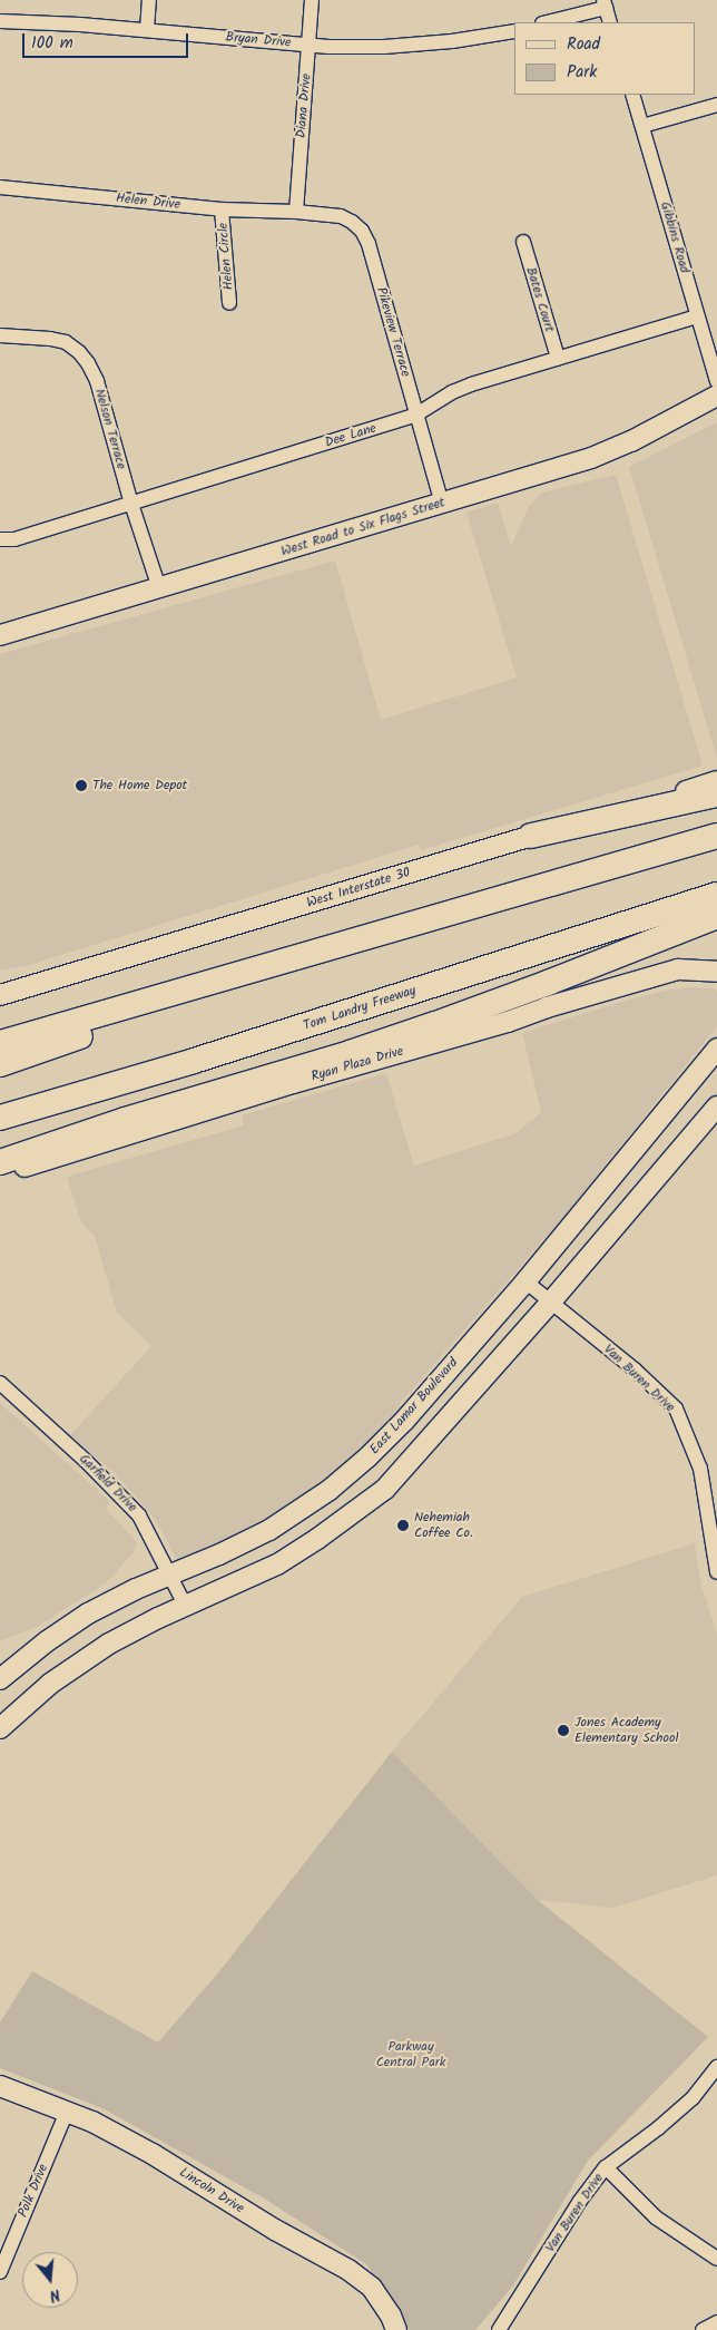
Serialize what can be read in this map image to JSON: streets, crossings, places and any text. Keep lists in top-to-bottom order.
{
  "streets": {
    "highway": ["Tom Landry Freeway"],
    "main road": [
      "West Road to Six Flags Street",
      "West Interstate 30",
      "Ryan Plaza Drive",
      "East Lamar Boulevard",
      "Lincoln Drive"
    ],
    "street": [
      "Bryan Drive",
      "Diana Drive",
      "Helen Drive",
      "Gibbins Road",
      "Helen Circle",
      "Bates Court",
      "Pikeview Terrace",
      "Nelson Terrace",
      "Dee Lane",
      "Van Buren Drive",
      "Garfield Drive",
      "Polk Drive"
    ]
  },
  "crossings": [
    ["Bryan Drive", "Diana Drive"],
    ["Diana Drive", "Helen Drive"],
    ["Diana Drive", "Pikeview Terrace"],
    ["Helen Drive", "Helen Circle"],
    ["Helen Drive", "Pikeview Terrace"],
    ["Gibbins Road", "Dee Lane"],
    ["Bates Court", "Dee Lane"],
    ["Pikeview Terrace", "Dee Lane"],
    ["Pikeview Terrace", "West Road to Six Flags Street"],
    ["Nelson Terrace", "Dee Lane"],
    ["Nelson Terrace", "West Road to Six Flags Street"],
    ["Van Buren Drive", "East Lamar Boulevard"],
    ["East Lamar Boulevard", "Garfield Drive"],
    ["Polk Drive", "Lincoln Drive"]
  ],
  "parks": ["Parkway Central Park"],
  "places": ["The Home Depot", "Nehemiah Coffee Co.", "Jones Academy Elementary School"],
  "legend": ["Road", "Park"],
  "scale_bar": "100 m",
  "north": "bottom"
}
